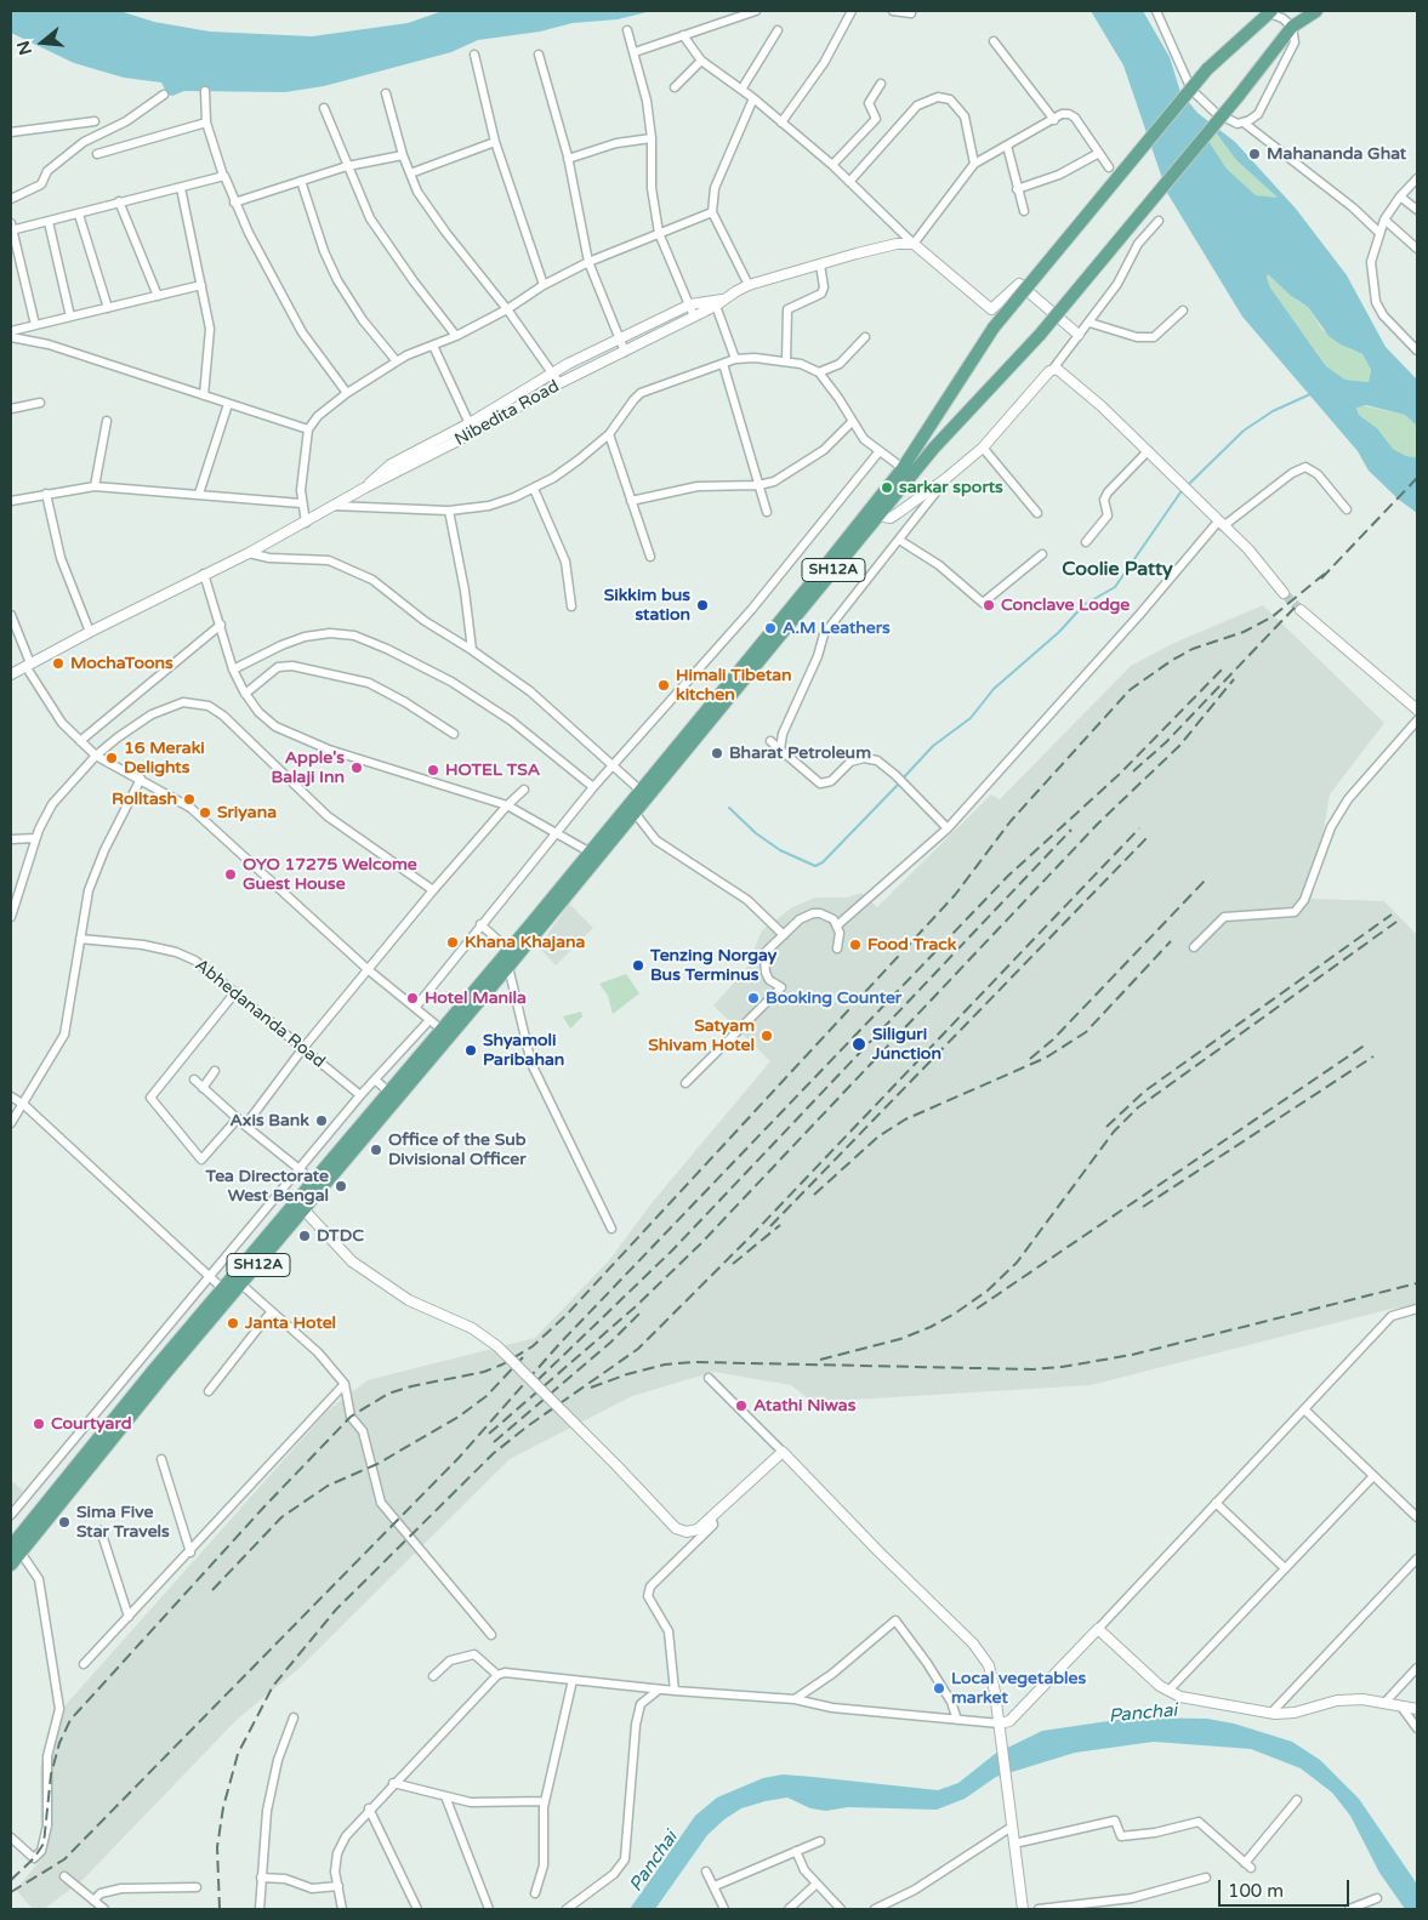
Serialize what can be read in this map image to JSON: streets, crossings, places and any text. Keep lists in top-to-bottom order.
{
  "streets": {
    "main road": ["SH12A"],
    "street": ["Nibedita Road", "Abhedananda Road"]
  },
  "districts": ["Coolie Patty"],
  "water": ["Panchai"],
  "places": [
    "Mahananda Ghat",
    "sarkar sports",
    "Sikkim bus station",
    "Conclave Lodge",
    "A.M Leathers",
    "MochaToons",
    "Himali Tibetan kitchen",
    "Bharat Petroleum",
    "16 Meraki Delights",
    "Apple's Balaji Inn",
    "HOTEL TSA",
    "Rolltash",
    "Sriyana",
    "OYO 17275 Welcome Guest House",
    "Khana Khajana",
    "Food Track",
    "Tenzing Norgay Bus Terminus",
    "Hotel Manila",
    "Booking Counter",
    "Satyam Shivam Hotel",
    "Siliguri Junction",
    "Shyamoli Paribahan",
    "Axis Bank",
    "Office of the Sub Divisional Officer",
    "Tea Directorate West Bengal",
    "DTDC",
    "Janta Hotel",
    "Atathi Niwas",
    "Courtyard",
    "Sima Five Star Travels",
    "Local vegetables market"
  ],
  "scale_bar": "100 m",
  "north": "left"
}
